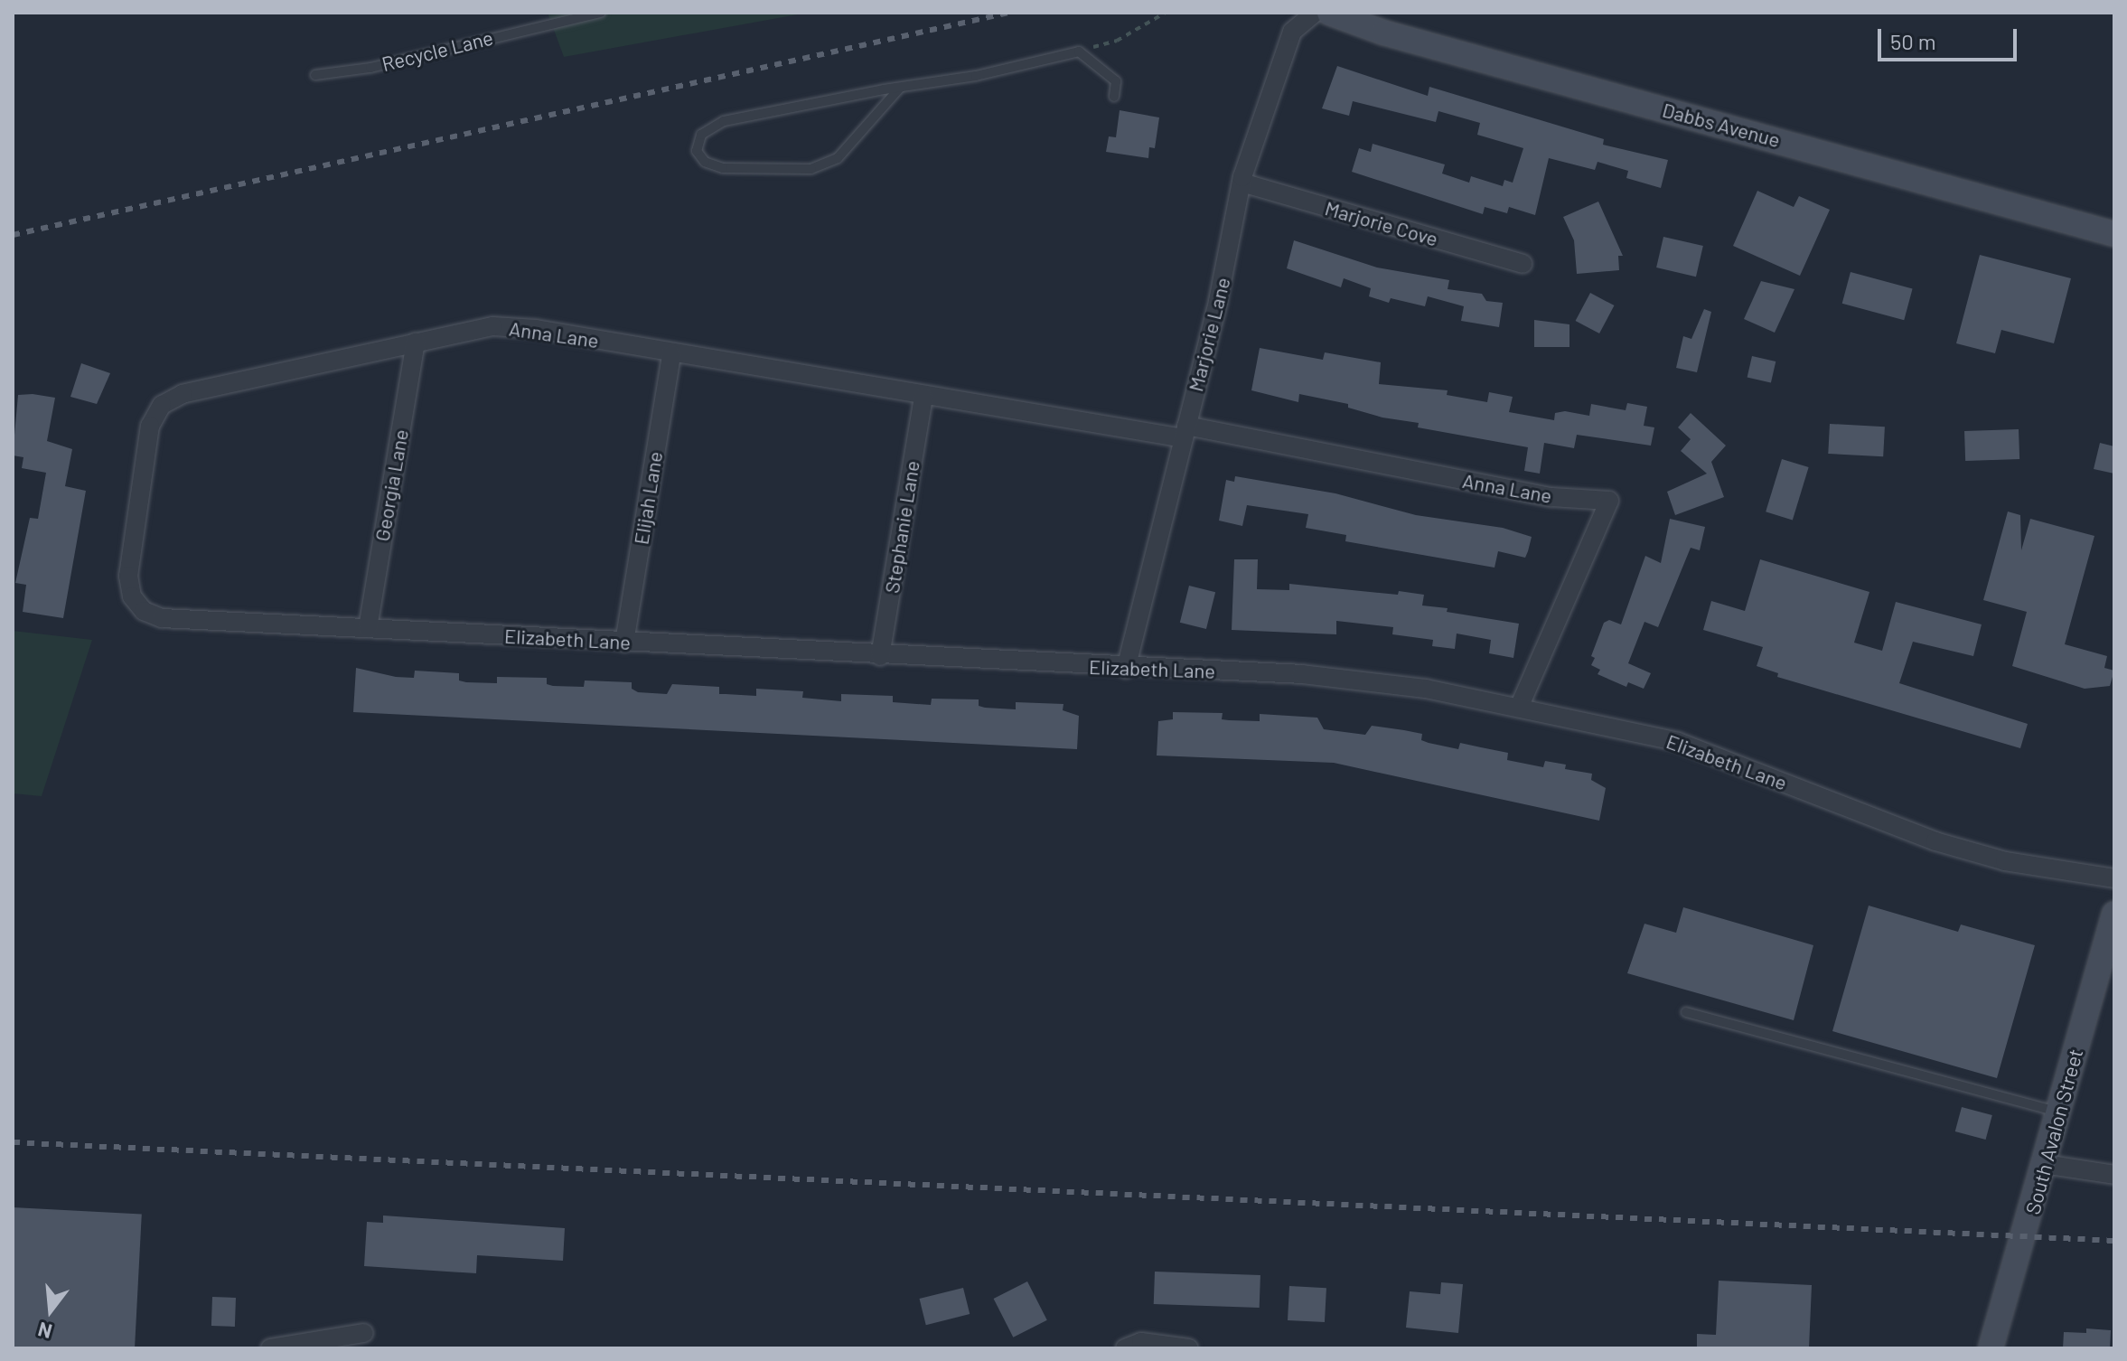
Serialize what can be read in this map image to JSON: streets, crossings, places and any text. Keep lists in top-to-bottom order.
{
  "streets": {
    "street": [
      "Dabbs Avenue",
      "Marjorie Cove",
      "Anna Lane",
      "Marjorie Lane",
      "Georgia Lane",
      "Elijah Lane",
      "Stephanie Lane",
      "Elizabeth Lane",
      "South Avalon Street"
    ],
    "lane": ["Recycle Lane"]
  },
  "crossings": [
    ["Marjorie Cove", "Marjorie Lane"],
    ["Anna Lane", "Marjorie Lane"],
    ["Anna Lane", "Georgia Lane"],
    ["Anna Lane", "Elijah Lane"],
    ["Anna Lane", "Stephanie Lane"],
    ["Anna Lane", "Elizabeth Lane"],
    ["Marjorie Lane", "Elizabeth Lane"],
    ["Georgia Lane", "Elizabeth Lane"],
    ["Elijah Lane", "Elizabeth Lane"],
    ["Stephanie Lane", "Elizabeth Lane"]
  ],
  "scale_bar": "50 m",
  "north": "bottom"
}
